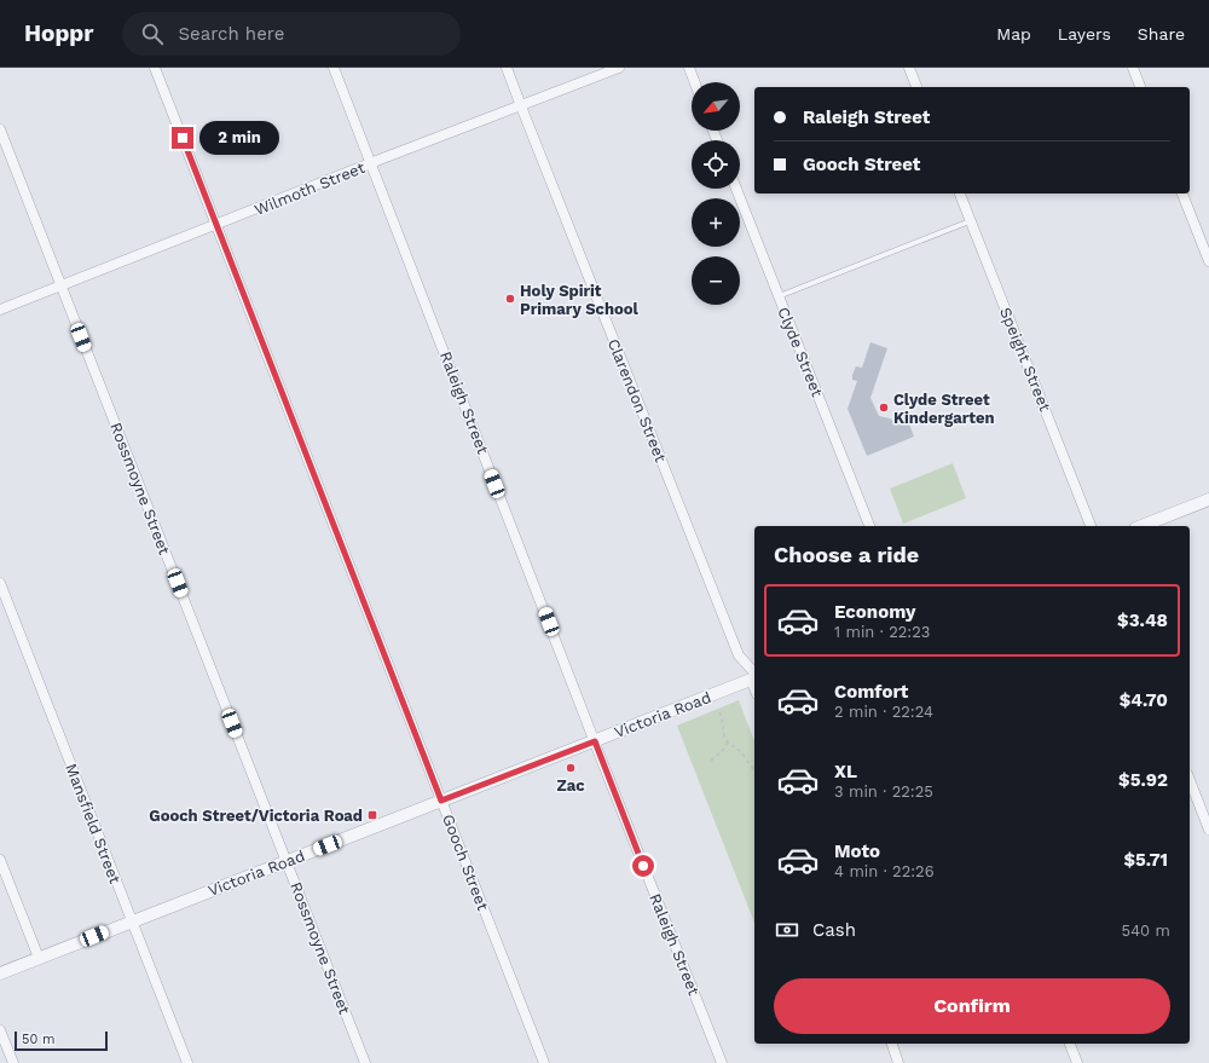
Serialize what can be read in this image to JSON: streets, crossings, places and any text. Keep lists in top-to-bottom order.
{
  "streets": {
    "street": [
      "Wilmoth Street",
      "Clyde Street",
      "Speight Street",
      "Clarendon Street",
      "Raleigh Street",
      "Rossmoyne Street",
      "Victoria Road",
      "Mansfield Street",
      "Gooch Street"
    ]
  },
  "crossings": [
    ["Wilmoth Street", "Clarendon Street"],
    ["Wilmoth Street", "Raleigh Street"],
    ["Wilmoth Street", "Rossmoyne Street"],
    ["Wilmoth Street", "Gooch Street"],
    ["Clarendon Street", "Victoria Road"],
    ["Raleigh Street", "Victoria Road"],
    ["Rossmoyne Street", "Victoria Road"],
    ["Victoria Road", "Mansfield Street"],
    ["Victoria Road", "Gooch Street"]
  ],
  "places": {
    "other": ["Holy Spirit Primary School", "Clyde Street Kindergarten", "Zac"],
    "transit": ["Gooch Street/Victoria Road"]
  },
  "scale_bar": "50 m",
  "north": "bottom left",
  "page": {
    "header": "Hoppr",
    "search": "Search here",
    "nav": ["Map", "Layers", "Share"],
    "map_buttons": ["+", "−"],
    "banner": ["Raleigh Street", "Gooch Street"],
    "bubble": "2 min",
    "heading": "Choose a ride",
    "list": [
      {
        "name": "Economy",
        "note": "1 min · 22:23",
        "value": "$3.48"
      },
      {
        "name": "Comfort",
        "note": "2 min · 22:24",
        "value": "$4.70"
      },
      {
        "name": "XL",
        "note": "3 min · 22:25",
        "value": "$5.92"
      },
      {
        "name": "Moto",
        "note": "4 min · 22:26",
        "value": "$5.71"
      }
    ],
    "pay": ["Cash", "540 m"],
    "buttons": "Confirm",
    "scale": "50 m"
  }
}
